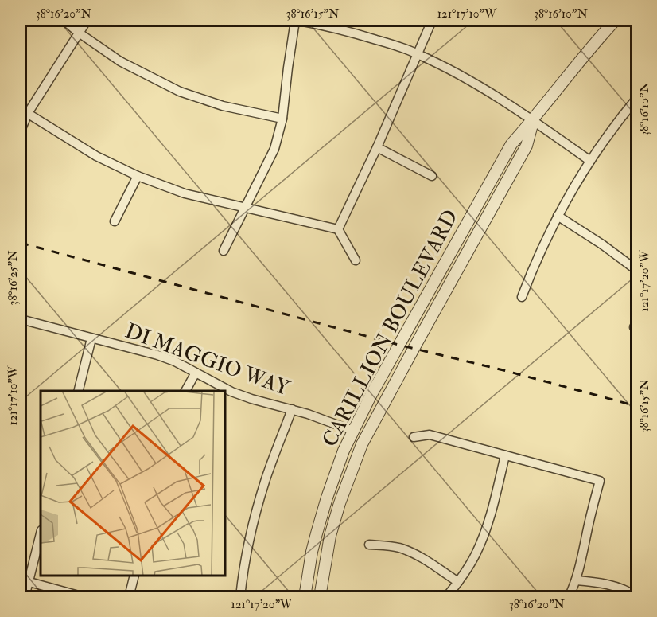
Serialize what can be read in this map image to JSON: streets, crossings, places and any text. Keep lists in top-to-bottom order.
{
  "streets": {
    "street": ["CARILLION BOULEVARD", "DI MAGGIO WAY"]
  },
  "crossings": [
    ["CARILLION BOULEVARD", "DI MAGGIO WAY"]
  ],
  "coordinates": [
    "38°16'20\"N",
    "38°16'15\"N",
    "121°17'10\"W",
    "38°16'10\"N",
    "38°16'25\"N",
    "121°17'20\"W"
  ]
}
